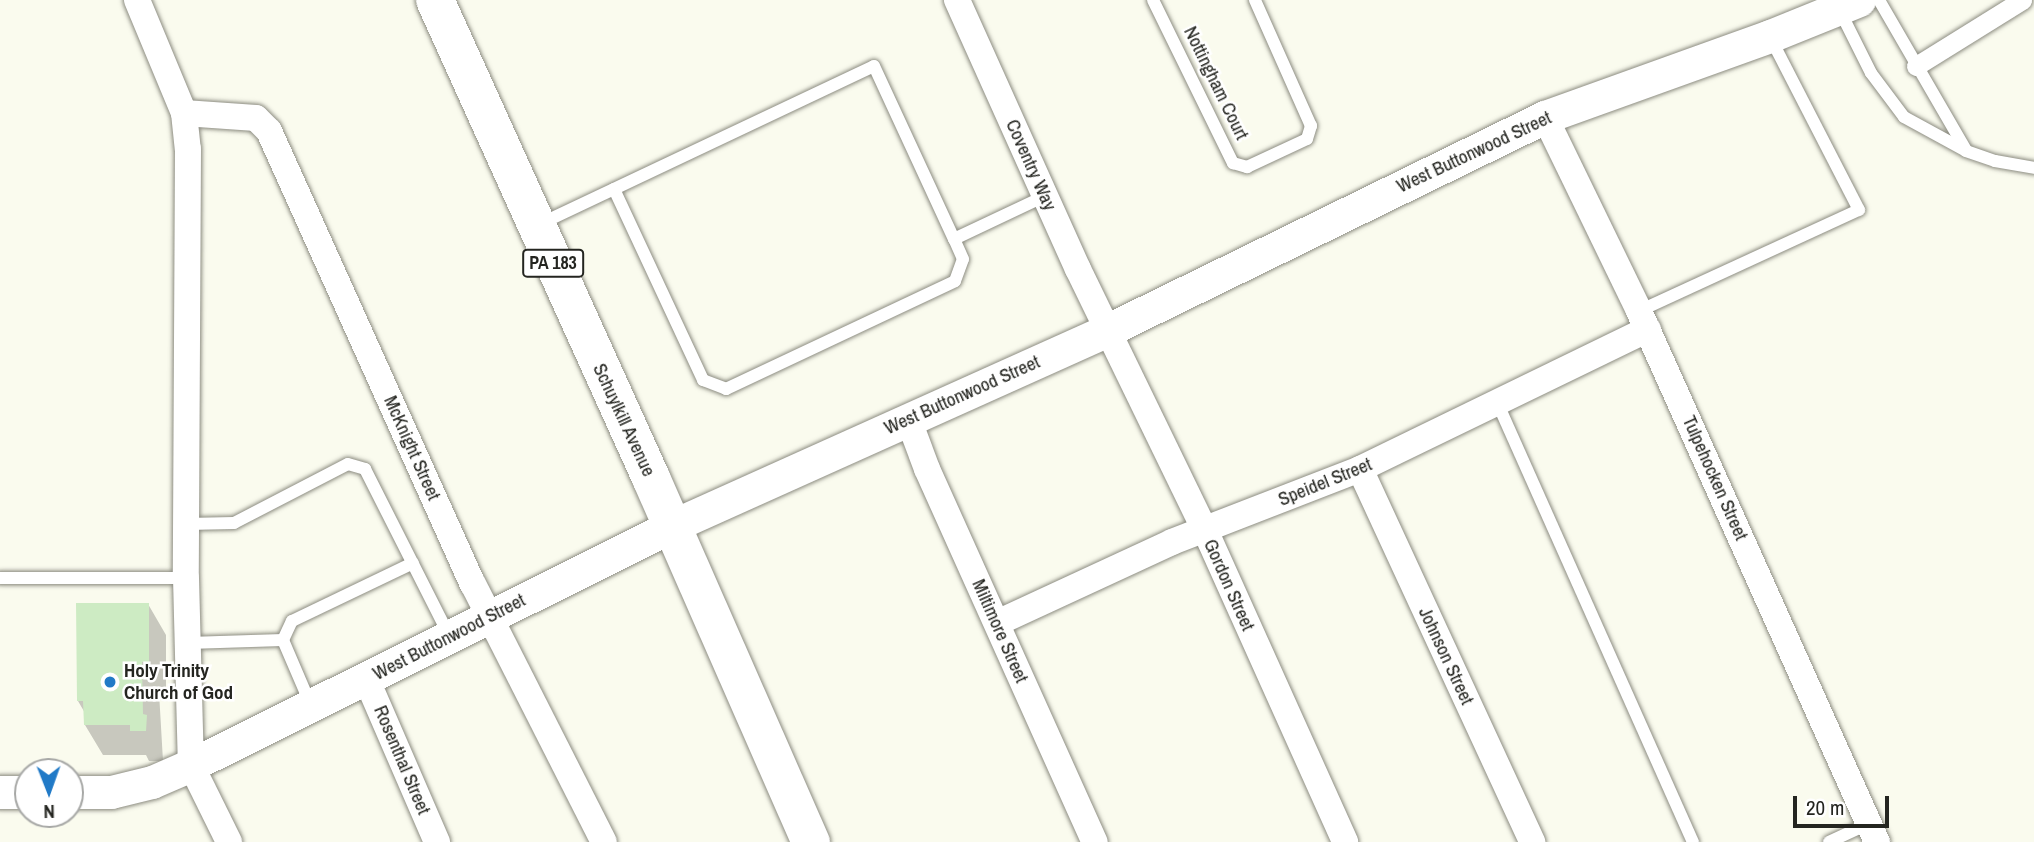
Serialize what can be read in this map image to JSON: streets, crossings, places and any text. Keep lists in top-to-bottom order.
{
  "streets": {
    "main road": ["PA 183", "Schuylkill Avenue"],
    "street": [
      "West Buttonwood Street",
      "Coventry Way",
      "McKnight Street",
      "Tulpehocken Street",
      "Speidel Street",
      "Gordon Street",
      "Miltimore Street",
      "Johnson Street",
      "Rosenthal Street"
    ],
    "lane": ["Nottingham Court"]
  },
  "crossings": [
    ["West Buttonwood Street", "Coventry Way"],
    ["West Buttonwood Street", "Schuylkill Avenue"],
    ["West Buttonwood Street", "McKnight Street"],
    ["West Buttonwood Street", "Tulpehocken Street"],
    ["West Buttonwood Street", "Gordon Street"],
    ["West Buttonwood Street", "Miltimore Street"],
    ["West Buttonwood Street", "Rosenthal Street"],
    ["Coventry Way", "Gordon Street"],
    ["Tulpehocken Street", "Speidel Street"],
    ["Speidel Street", "Gordon Street"],
    ["Speidel Street", "Miltimore Street"],
    ["Speidel Street", "Johnson Street"]
  ],
  "places": ["Holy Trinity Church of God"],
  "scale_bar": "20 m",
  "north": "bottom"
}
